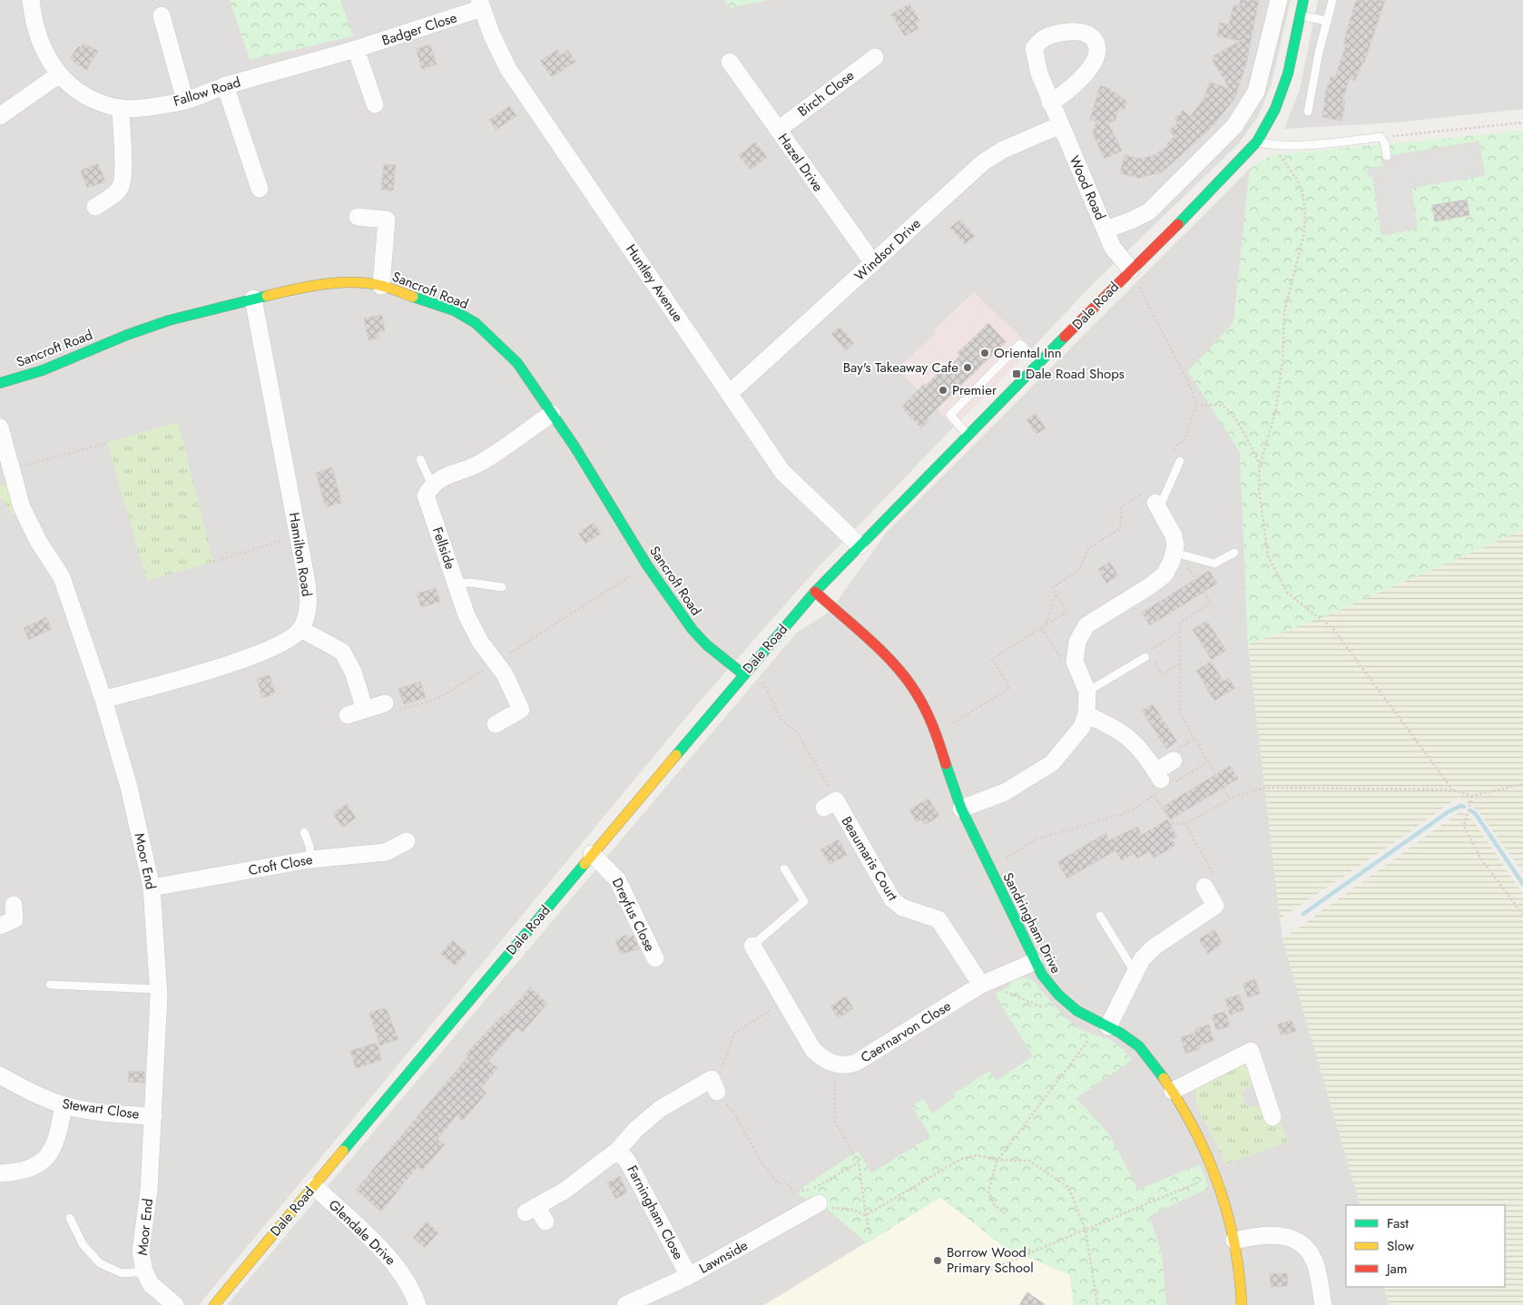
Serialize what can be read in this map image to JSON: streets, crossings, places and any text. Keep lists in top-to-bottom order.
{
  "streets": {
    "street": [
      "Badger Close",
      "Fallow Road",
      "Birch Close",
      "Hazel Drive",
      "Wood Road",
      "Windsor Drive",
      "Huntley Avenue",
      "Sancroft Road",
      "Dale Road",
      "Fellside",
      "Hamilton Road",
      "Beaumaris Court",
      "Moor End",
      "Croft Close",
      "Dreyfus Close",
      "Sandringham Drive",
      "Caernarvon Close",
      "Stewart Close",
      "Farningham Close",
      "Glendale Drive",
      "Lawnside"
    ]
  },
  "crossings": [
    ["Badger Close", "Fallow Road"],
    ["Badger Close", "Huntley Avenue"],
    ["Birch Close", "Hazel Drive"],
    ["Hazel Drive", "Windsor Drive"],
    ["Wood Road", "Windsor Drive"],
    ["Wood Road", "Dale Road"],
    ["Windsor Drive", "Huntley Avenue"],
    ["Huntley Avenue", "Dale Road"],
    ["Sancroft Road", "Dale Road"],
    ["Sancroft Road", "Hamilton Road"],
    ["Dale Road", "Dreyfus Close"],
    ["Dale Road", "Sandringham Drive"],
    ["Dale Road", "Glendale Drive"],
    ["Beaumaris Court", "Caernarvon Close"],
    ["Moor End", "Croft Close"],
    ["Moor End", "Stewart Close"],
    ["Sandringham Drive", "Caernarvon Close"],
    ["Farningham Close", "Lawnside"]
  ],
  "places": {
    "other": [
      "Oriental Inn",
      "Bay's Takeaway Cafe",
      "Premier",
      "Borrow Wood Primary School"
    ],
    "transit": ["Dale Road Shops"]
  },
  "legend": ["Fast", "Slow", "Jam"]
}
